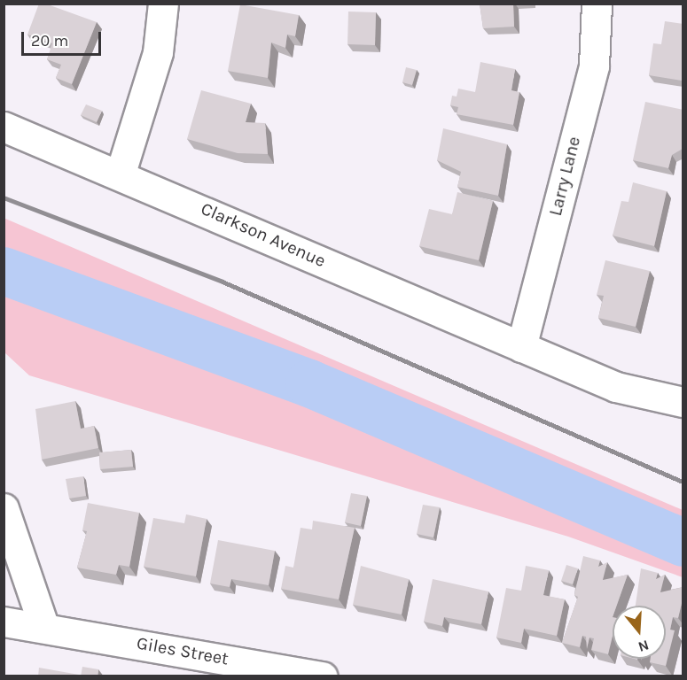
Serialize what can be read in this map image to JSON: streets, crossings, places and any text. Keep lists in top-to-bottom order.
{
  "streets": {
    "street": ["Larry Lane", "Clarkson Avenue", "Giles Street"]
  },
  "crossings": [
    ["Larry Lane", "Clarkson Avenue"]
  ],
  "scale_bar": "20 m",
  "north": "bottom"
}
